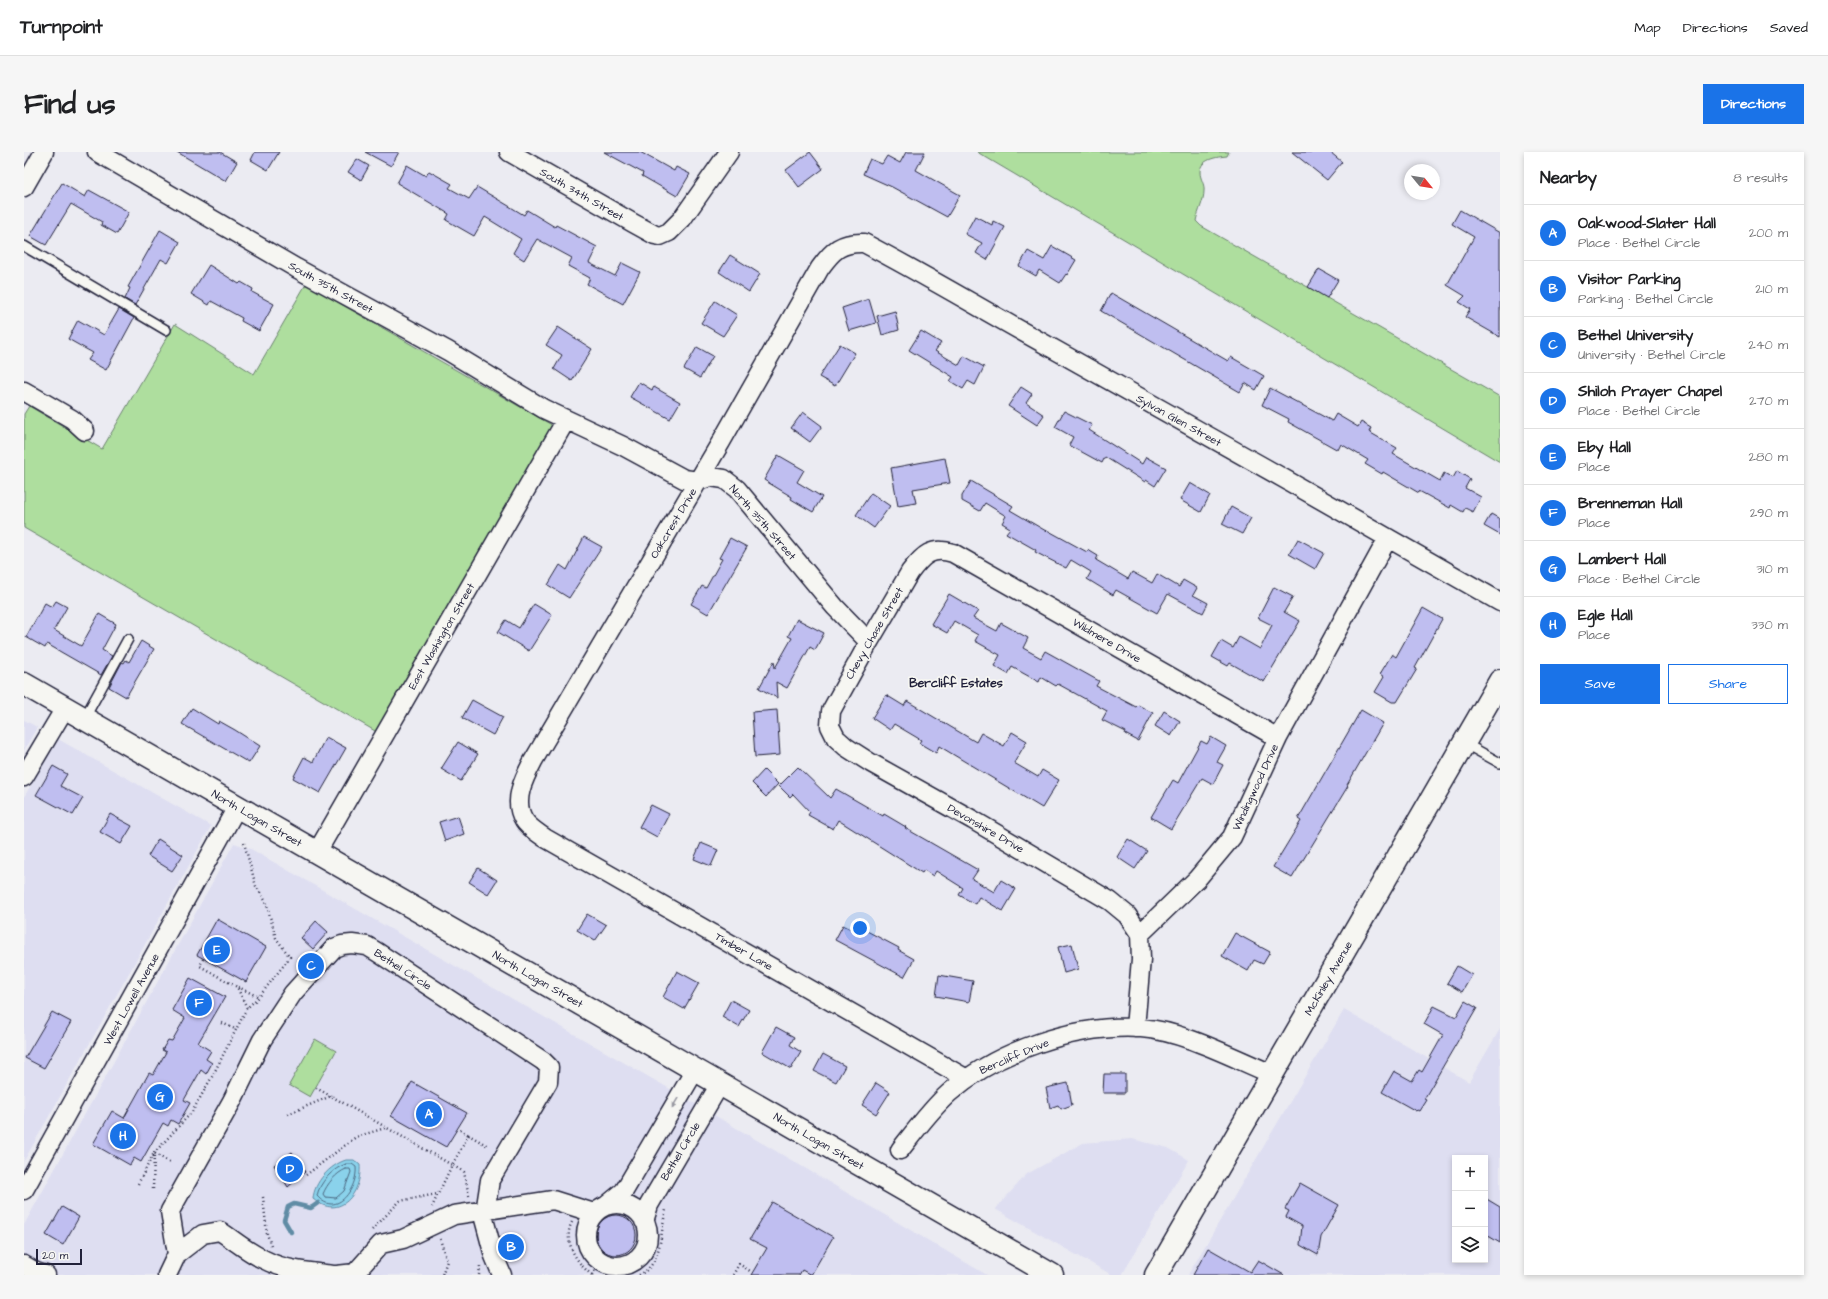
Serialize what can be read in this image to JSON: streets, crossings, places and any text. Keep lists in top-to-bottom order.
{
  "streets": {
    "street": [
      "South 34th Street",
      "South 35th Street",
      "Sylvan Glen Street",
      "North 35th Street",
      "Oakcrest Drive",
      "Chevy Chase Street",
      "East Washington Street",
      "Wildmere Drive",
      "Windingwood Drive",
      "North Logan Street",
      "Devonshire Drive",
      "Timber Lane",
      "Bethel Circle",
      "McKinley Avenue",
      "West Lowell Avenue",
      "Bercliff Drive"
    ]
  },
  "crossings": [
    ["South 35th Street", "North 35th Street"],
    ["South 35th Street", "East Washington Street"],
    ["Sylvan Glen Street", "Oakcrest Drive"],
    ["Sylvan Glen Street", "Windingwood Drive"],
    ["North 35th Street", "Oakcrest Drive"],
    ["North 35th Street", "Chevy Chase Street"],
    ["North 35th Street", "East Washington Street"],
    ["Oakcrest Drive", "Timber Lane"],
    ["Chevy Chase Street", "Wildmere Drive"],
    ["Chevy Chase Street", "Devonshire Drive"],
    ["East Washington Street", "North Logan Street"],
    ["Wildmere Drive", "Windingwood Drive"],
    ["Windingwood Drive", "Devonshire Drive"],
    ["North Logan Street", "Bethel Circle"],
    ["North Logan Street", "West Lowell Avenue"],
    ["Timber Lane", "Bercliff Drive"],
    ["McKinley Avenue", "Bercliff Drive"]
  ],
  "districts": ["Bercliff Estates"],
  "scale_bar": "20 m",
  "north": "bottom right",
  "page": {
    "header": "Turnpoint",
    "nav": ["Map", "Directions", "Saved"],
    "buttons": [
      "Directions",
      ["Save", "Share"]
    ],
    "title": "Find us",
    "heading": ["Nearby", "8 results"],
    "list": [
      {
        "mark": "A",
        "name": "Oakwood-Slater Hall",
        "note": "Place · Bethel Circle",
        "value": "200 m"
      },
      {
        "mark": "B",
        "name": "Visitor Parking",
        "note": "Parking · Bethel Circle",
        "value": "210 m"
      },
      {
        "mark": "C",
        "name": "Bethel University",
        "note": "University · Bethel Circle",
        "value": "240 m"
      },
      {
        "mark": "D",
        "name": "Shiloh Prayer Chapel",
        "note": "Place · Bethel Circle",
        "value": "270 m"
      },
      {
        "mark": "E",
        "name": "Eby Hall",
        "note": "Place",
        "value": "280 m"
      },
      {
        "mark": "F",
        "name": "Brenneman Hall",
        "note": "Place",
        "value": "290 m"
      },
      {
        "mark": "G",
        "name": "Lambert Hall",
        "note": "Place · Bethel Circle",
        "value": "310 m"
      },
      {
        "mark": "H",
        "name": "Egle Hall",
        "note": "Place",
        "value": "330 m"
      }
    ],
    "pins": [
      "E",
      "C",
      "F",
      "G",
      "A",
      "H",
      "D",
      "B"
    ],
    "map_buttons": ["+", "−"],
    "scale": "20 m"
  }
}
